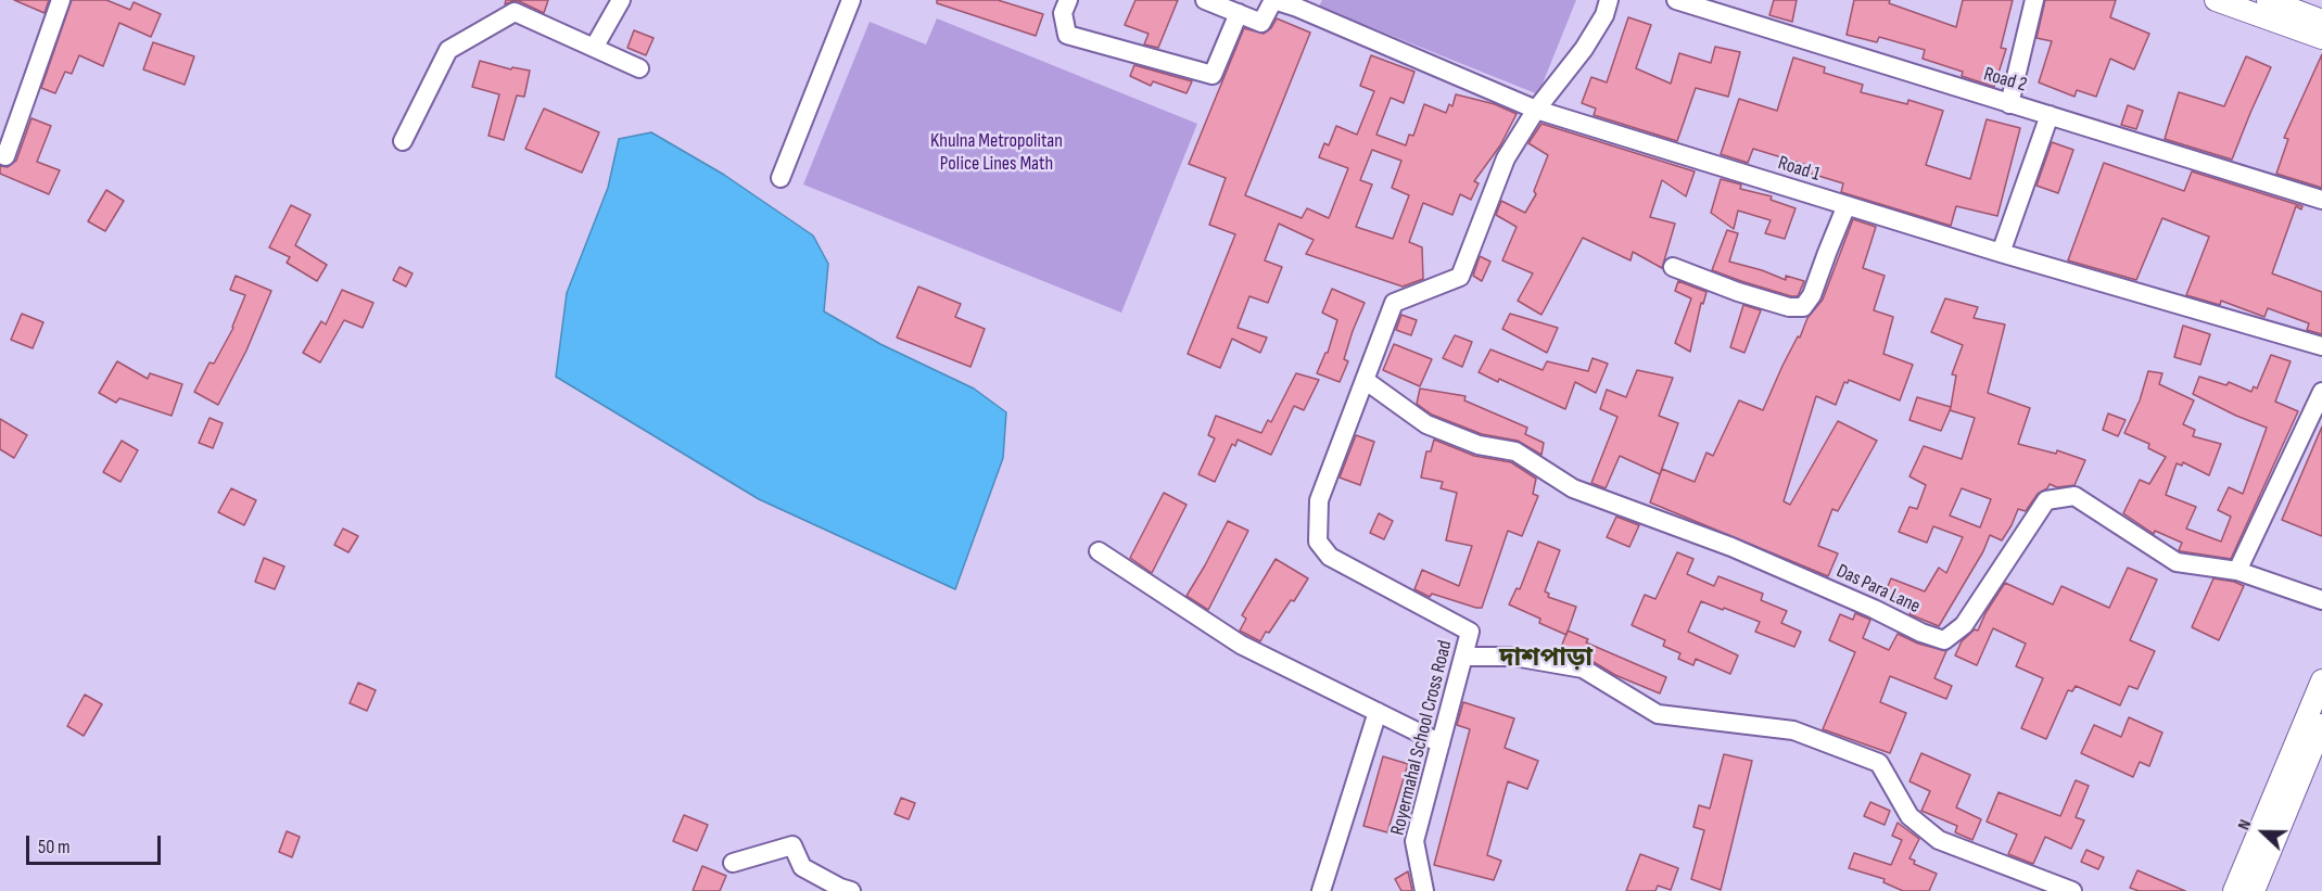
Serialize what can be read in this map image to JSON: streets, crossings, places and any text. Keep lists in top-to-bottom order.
{
  "streets": {
    "street": [
      "Road 2",
      "Road 1",
      "Das Para Lane",
      "Royermahal School Cross Road"
    ]
  },
  "crossings": [
    ["Road 1", "Royermahal School Cross Road"],
    ["Das Para Lane", "Royermahal School Cross Road"]
  ],
  "districts": ["দাশপাড়া"],
  "parks": ["Khulna Metropolitan Police Lines Math"],
  "scale_bar": "50 m",
  "north": "left"
}
